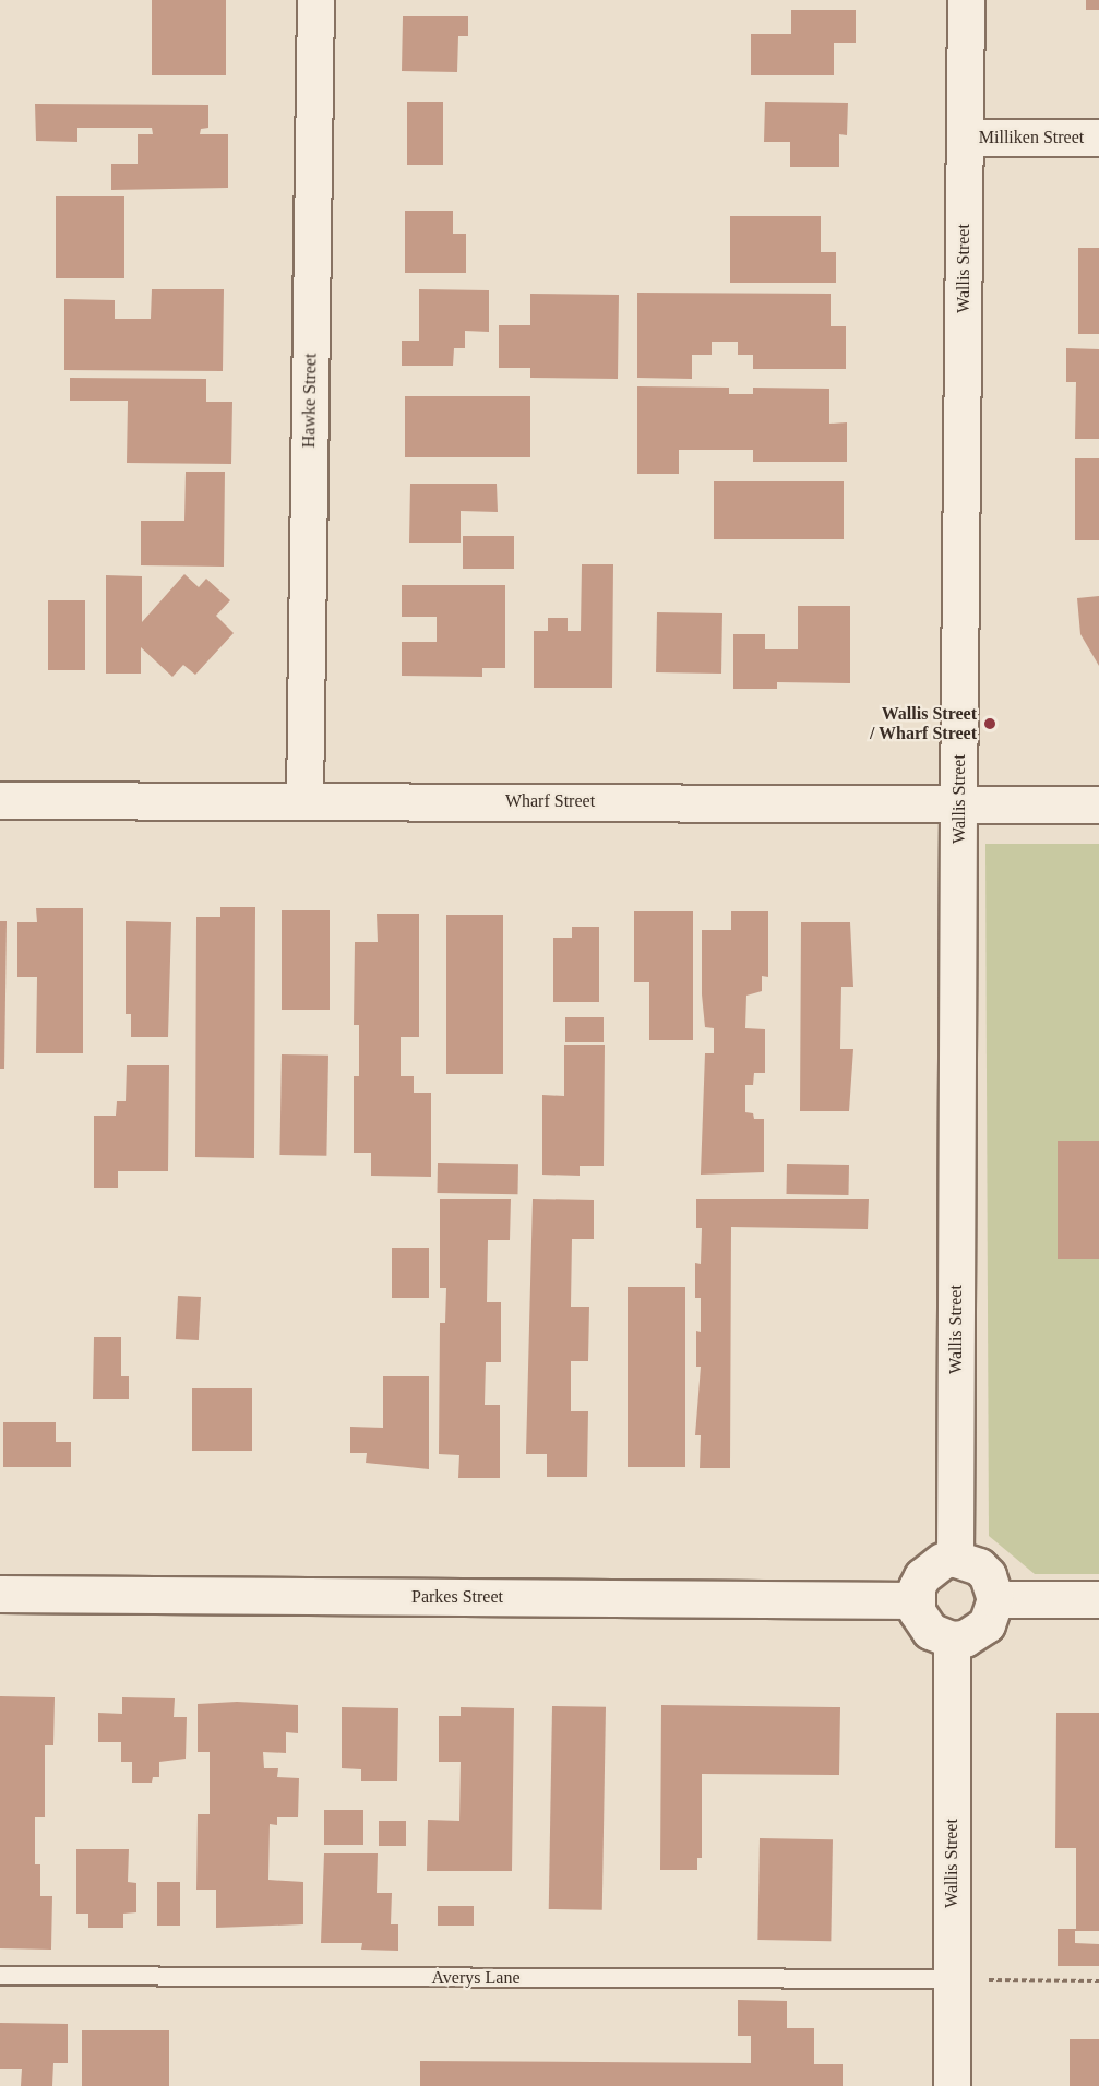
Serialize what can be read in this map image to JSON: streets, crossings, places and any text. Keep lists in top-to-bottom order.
{
  "streets": {
    "street": [
      "Milliken Street",
      "Wallis Street",
      "Hawke Street",
      "Wharf Street",
      "Parkes Street"
    ],
    "lane": ["Averys Lane"]
  },
  "crossings": [
    ["Milliken Street", "Wallis Street"],
    ["Wallis Street", "Wharf Street"],
    ["Wallis Street", "Parkes Street"],
    ["Wallis Street", "Averys Lane"],
    ["Hawke Street", "Wharf Street"]
  ],
  "places": ["Wallis Street / Wharf Street"]
}
